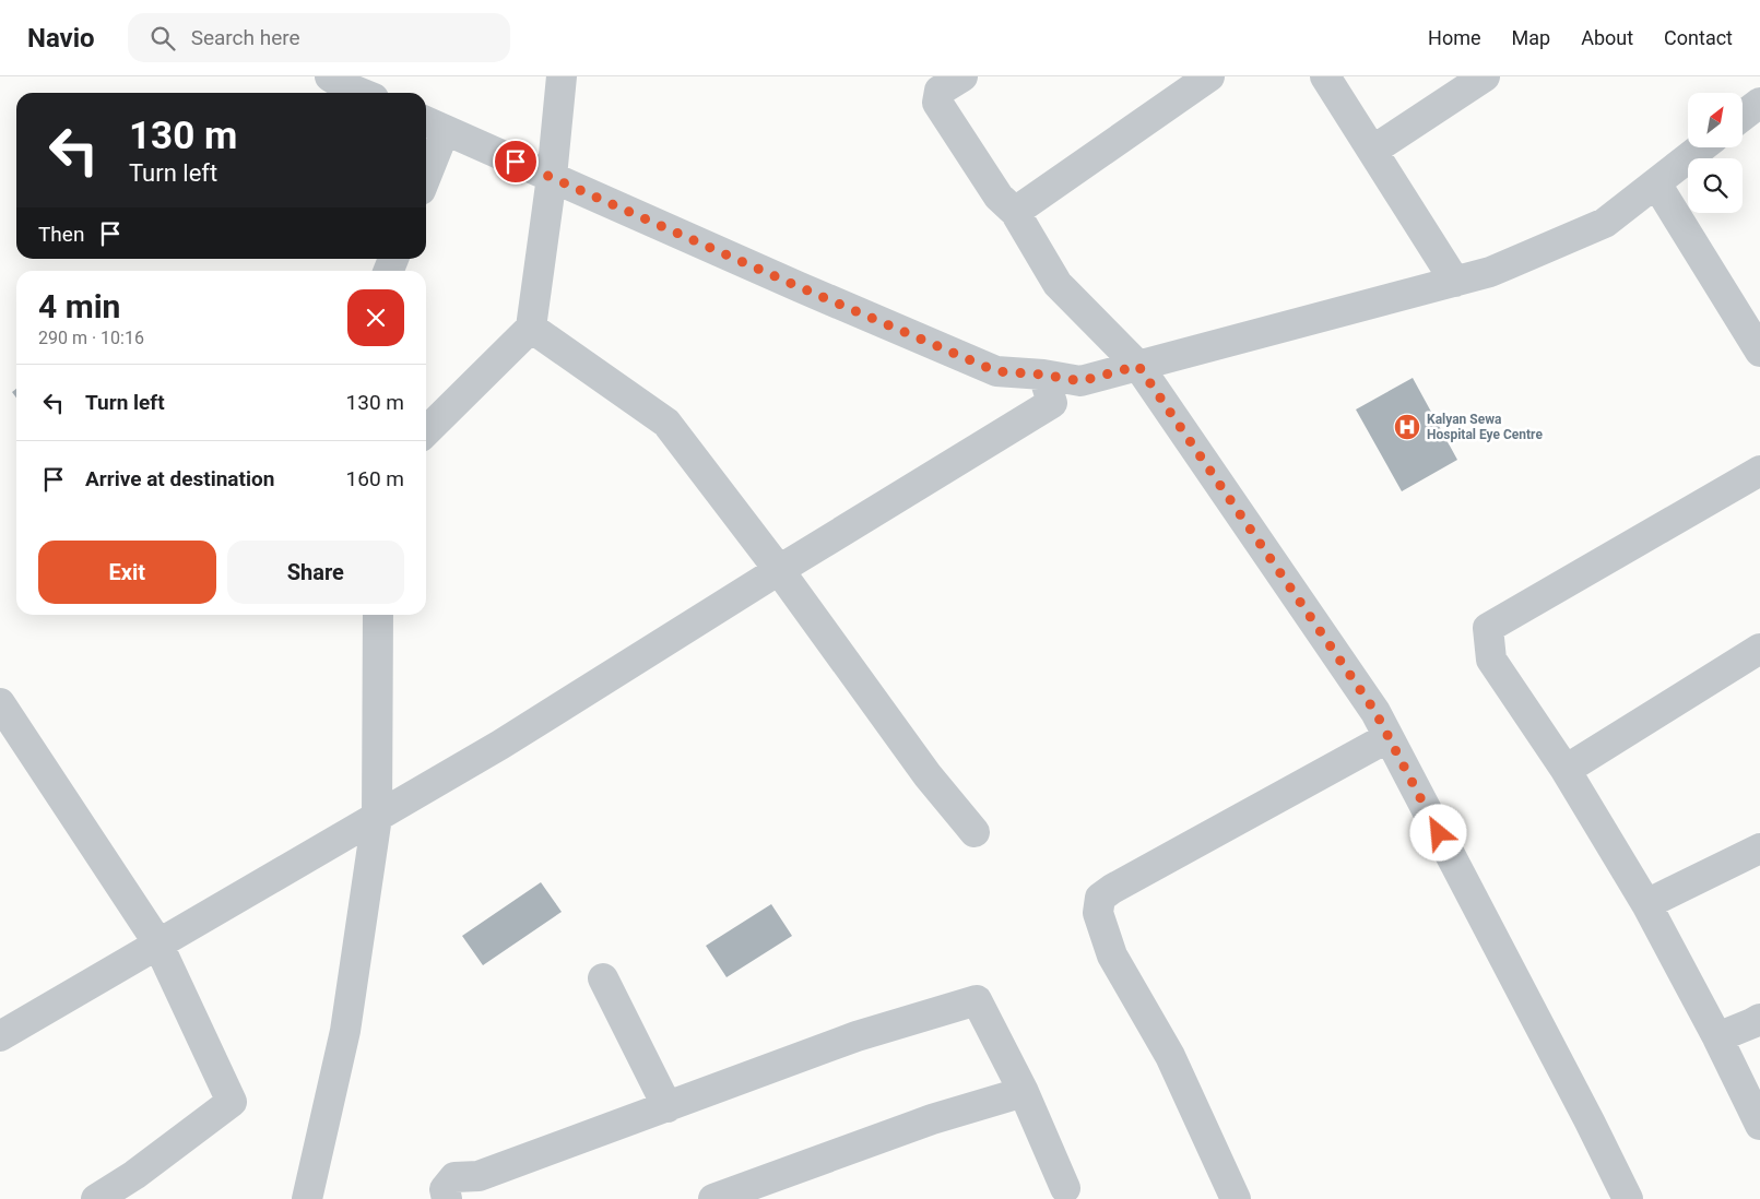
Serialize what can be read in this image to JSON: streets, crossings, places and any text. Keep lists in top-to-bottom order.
{
  "places": {
    "hospital": ["Kalyan Sewa Hospital Eye Centre"]
  },
  "north": "top right",
  "page": {
    "header": "Navio",
    "search": "Search here",
    "nav": [
      "Home",
      "Map",
      "About",
      "Contact"
    ],
    "turn": ["130 m", "Turn left"],
    "then": "Then",
    "heading": ["4 min", "290 m · 10:16"],
    "list": [
      {
        "name": "Turn left",
        "value": "130 m"
      },
      {
        "name": "Arrive at destination",
        "value": "160 m"
      }
    ],
    "buttons": ["Exit", "Share"]
  }
}
